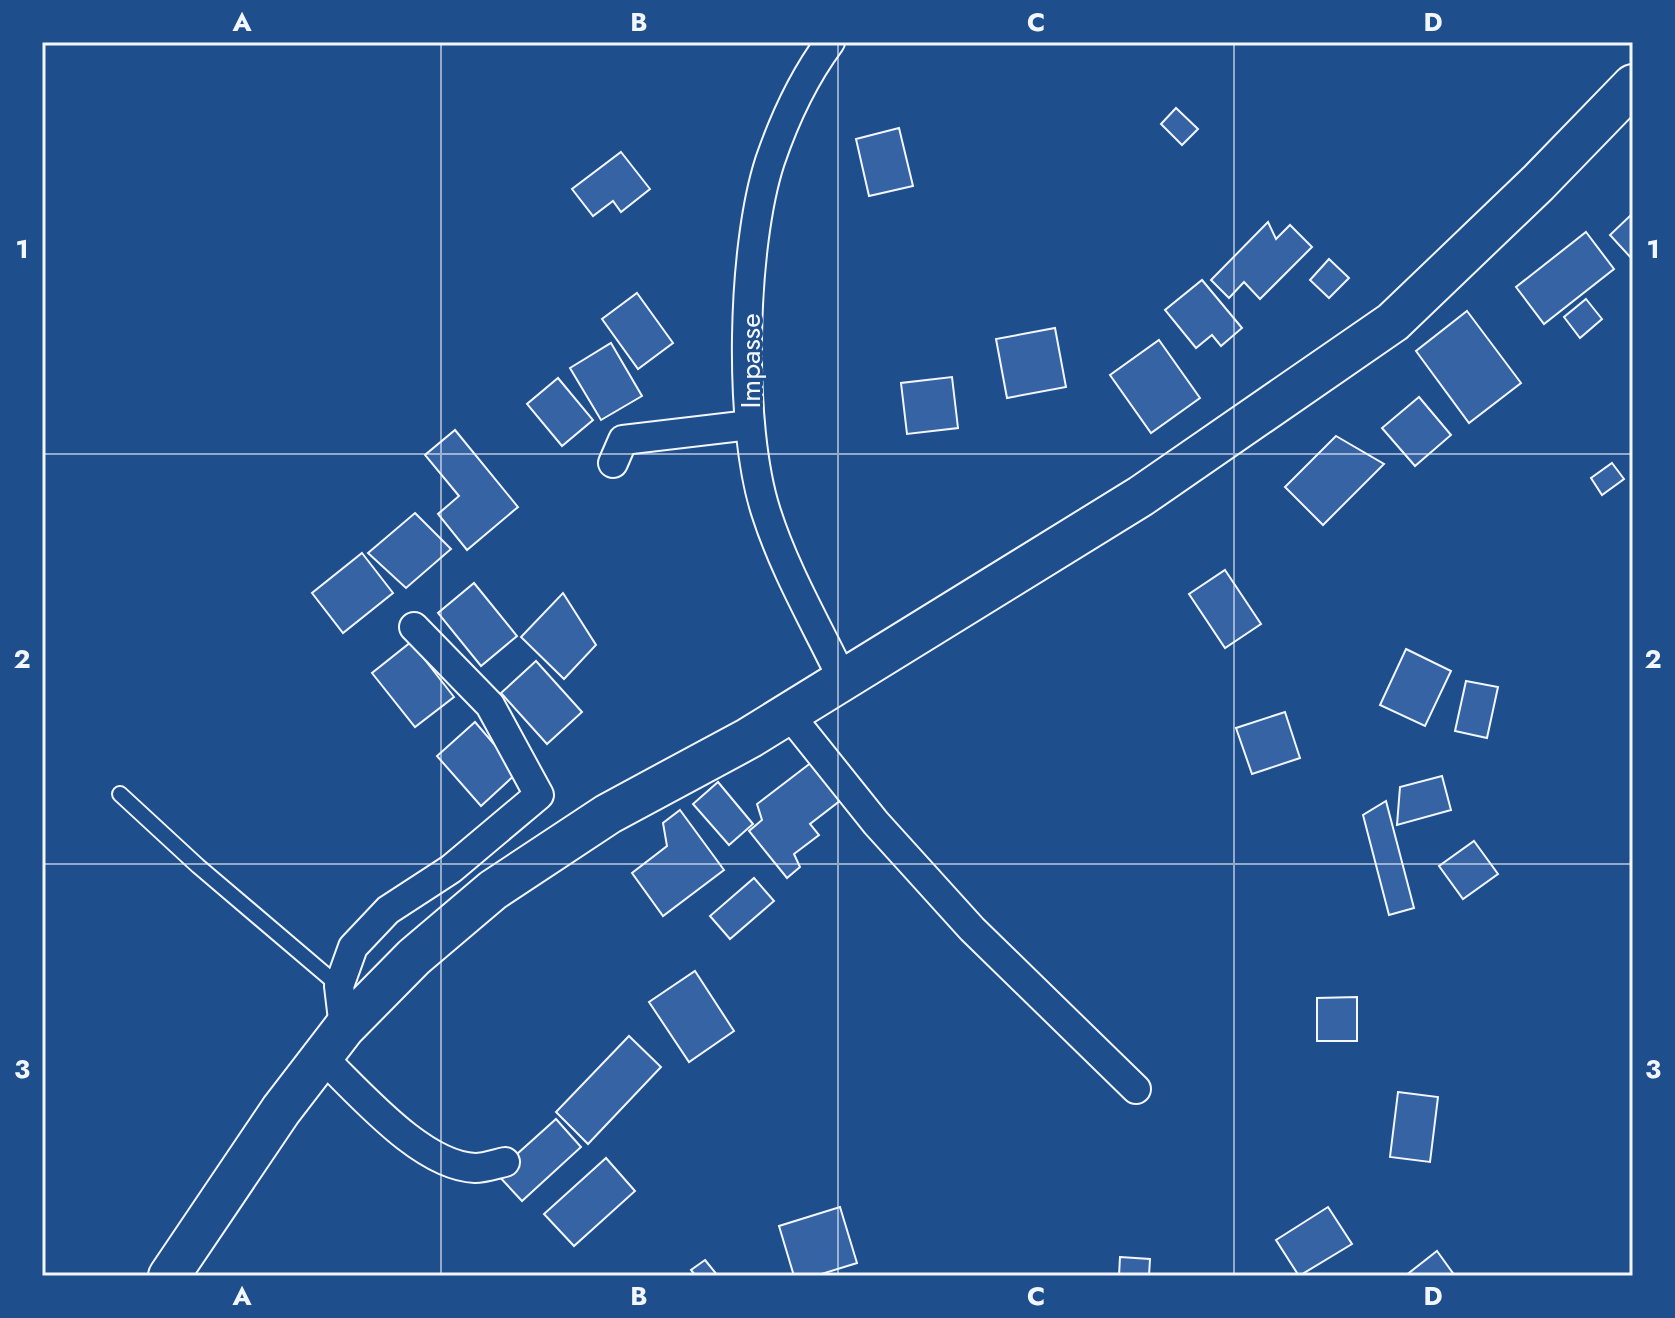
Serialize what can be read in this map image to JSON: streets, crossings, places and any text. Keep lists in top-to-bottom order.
{
  "streets": {
    "street": ["Impasse"]
  },
  "grid": {
    "columns": [
      "A",
      "B",
      "C",
      "D"
    ],
    "rows": ["1", "2", "3"]
  }
}
